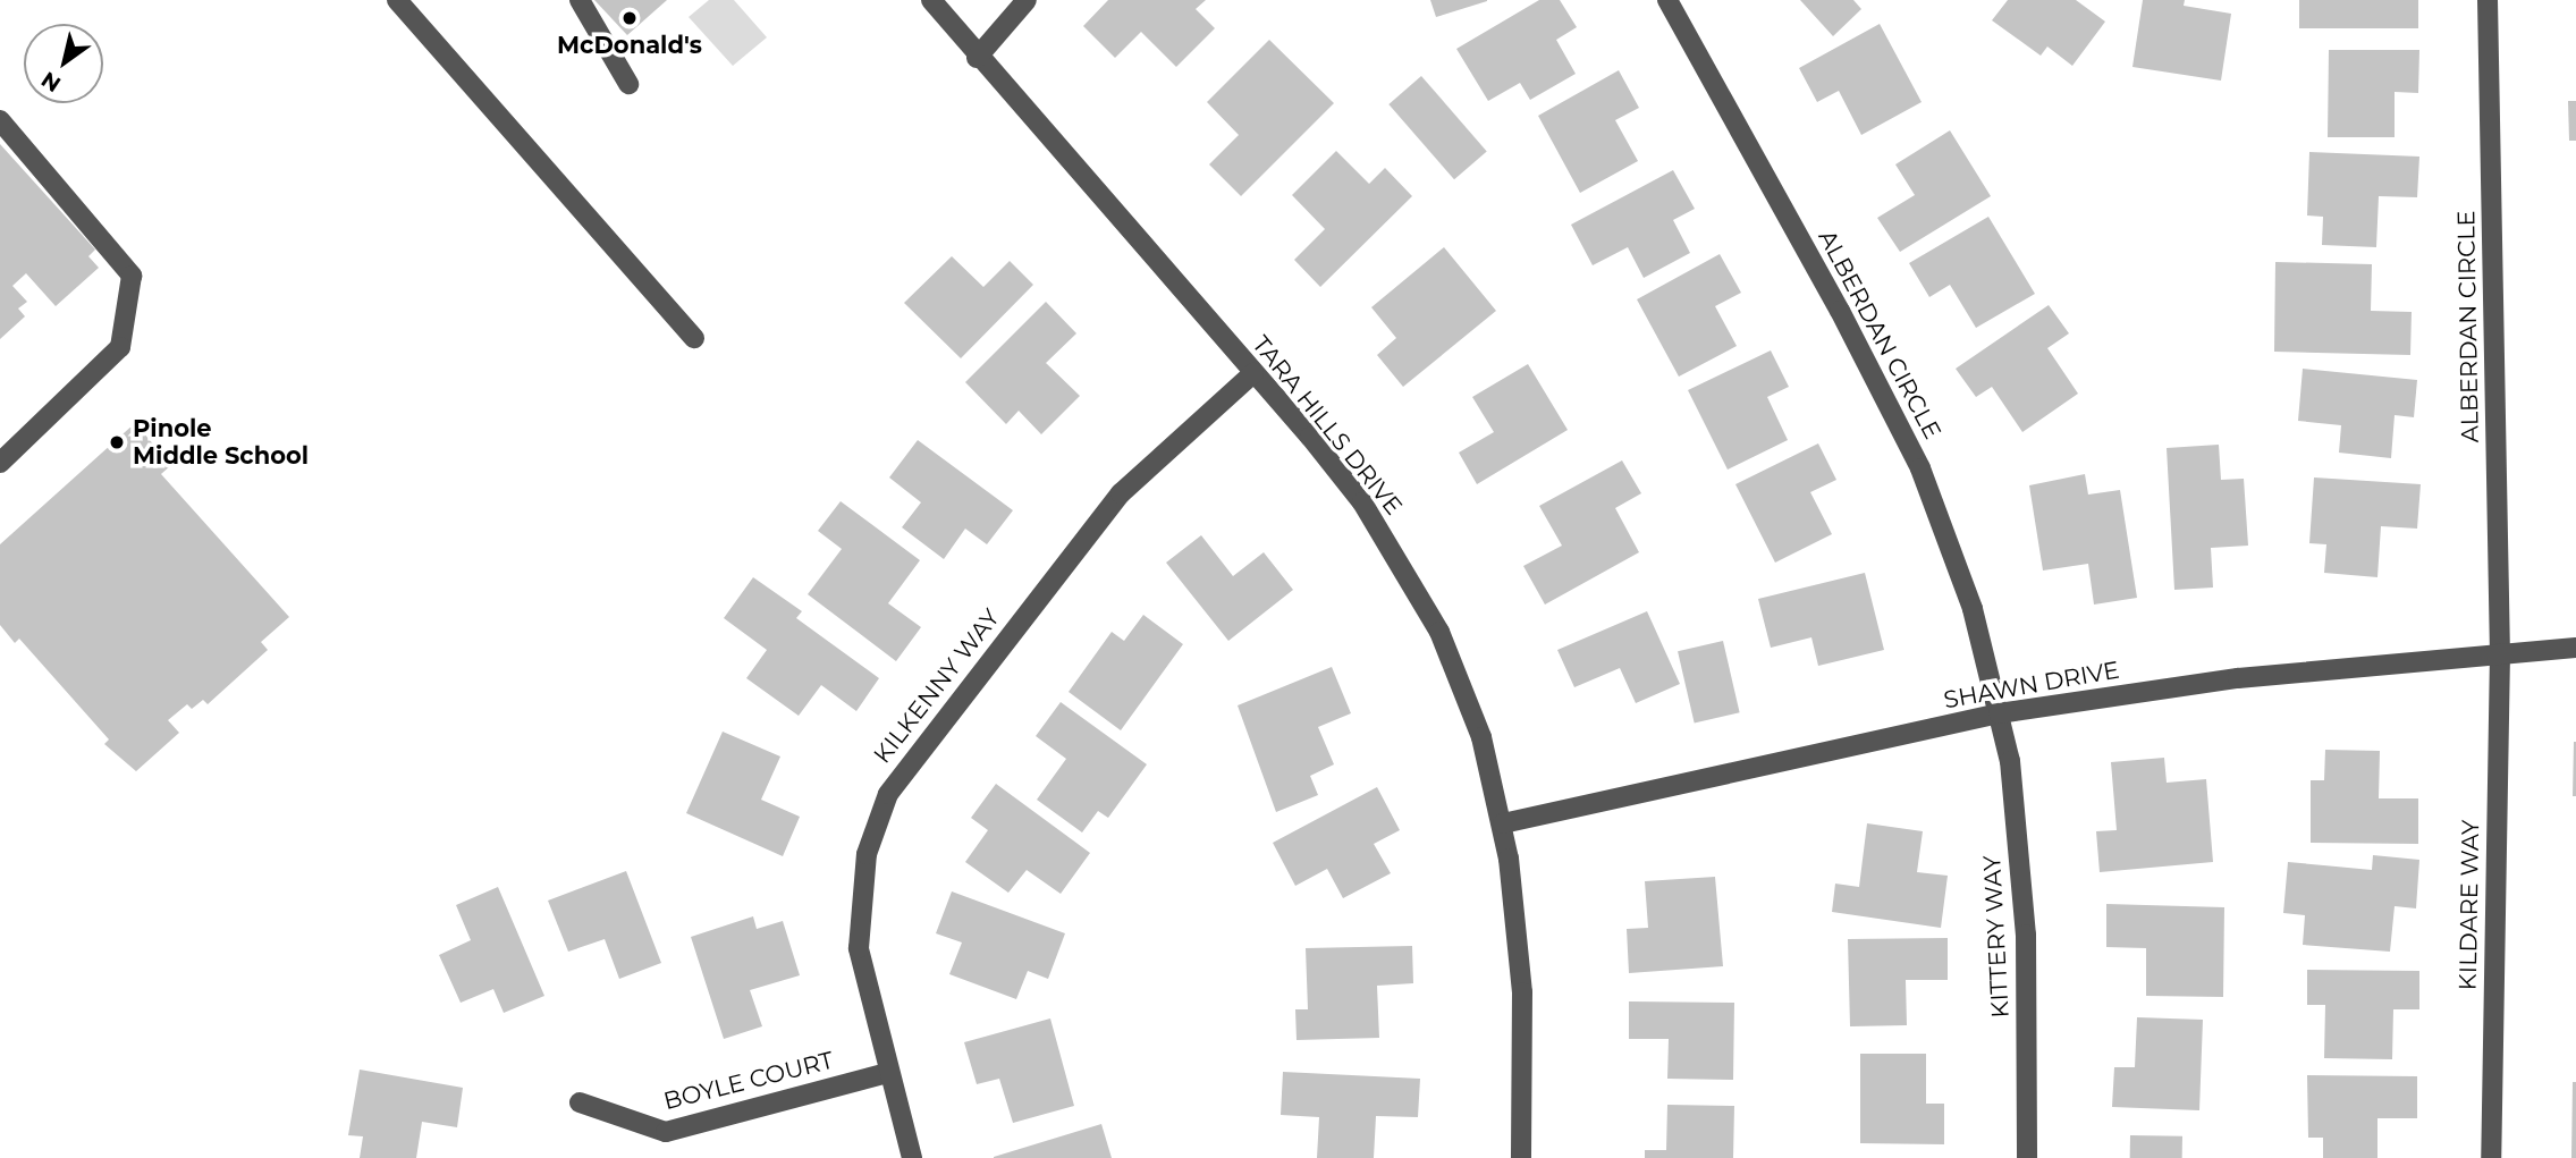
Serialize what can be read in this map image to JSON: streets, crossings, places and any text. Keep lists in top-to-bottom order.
{
  "streets": {
    "street": [
      "ALBERDAN CIRCLE",
      "TARA HILLS DRIVE",
      "SHAWN DRIVE",
      "KILKENNY WAY",
      "KILDARE WAY",
      "KITTERY WAY",
      "BOYLE COURT"
    ]
  },
  "crossings": [
    ["ALBERDAN CIRCLE", "SHAWN DRIVE"],
    ["ALBERDAN CIRCLE", "KILDARE WAY"],
    ["ALBERDAN CIRCLE", "KITTERY WAY"],
    ["TARA HILLS DRIVE", "SHAWN DRIVE"],
    ["TARA HILLS DRIVE", "KILKENNY WAY"],
    ["SHAWN DRIVE", "KILDARE WAY"],
    ["SHAWN DRIVE", "KITTERY WAY"],
    ["KILKENNY WAY", "BOYLE COURT"]
  ],
  "places": ["McDonald's", "Pinole Middle School"],
  "north": "bottom left"
}
